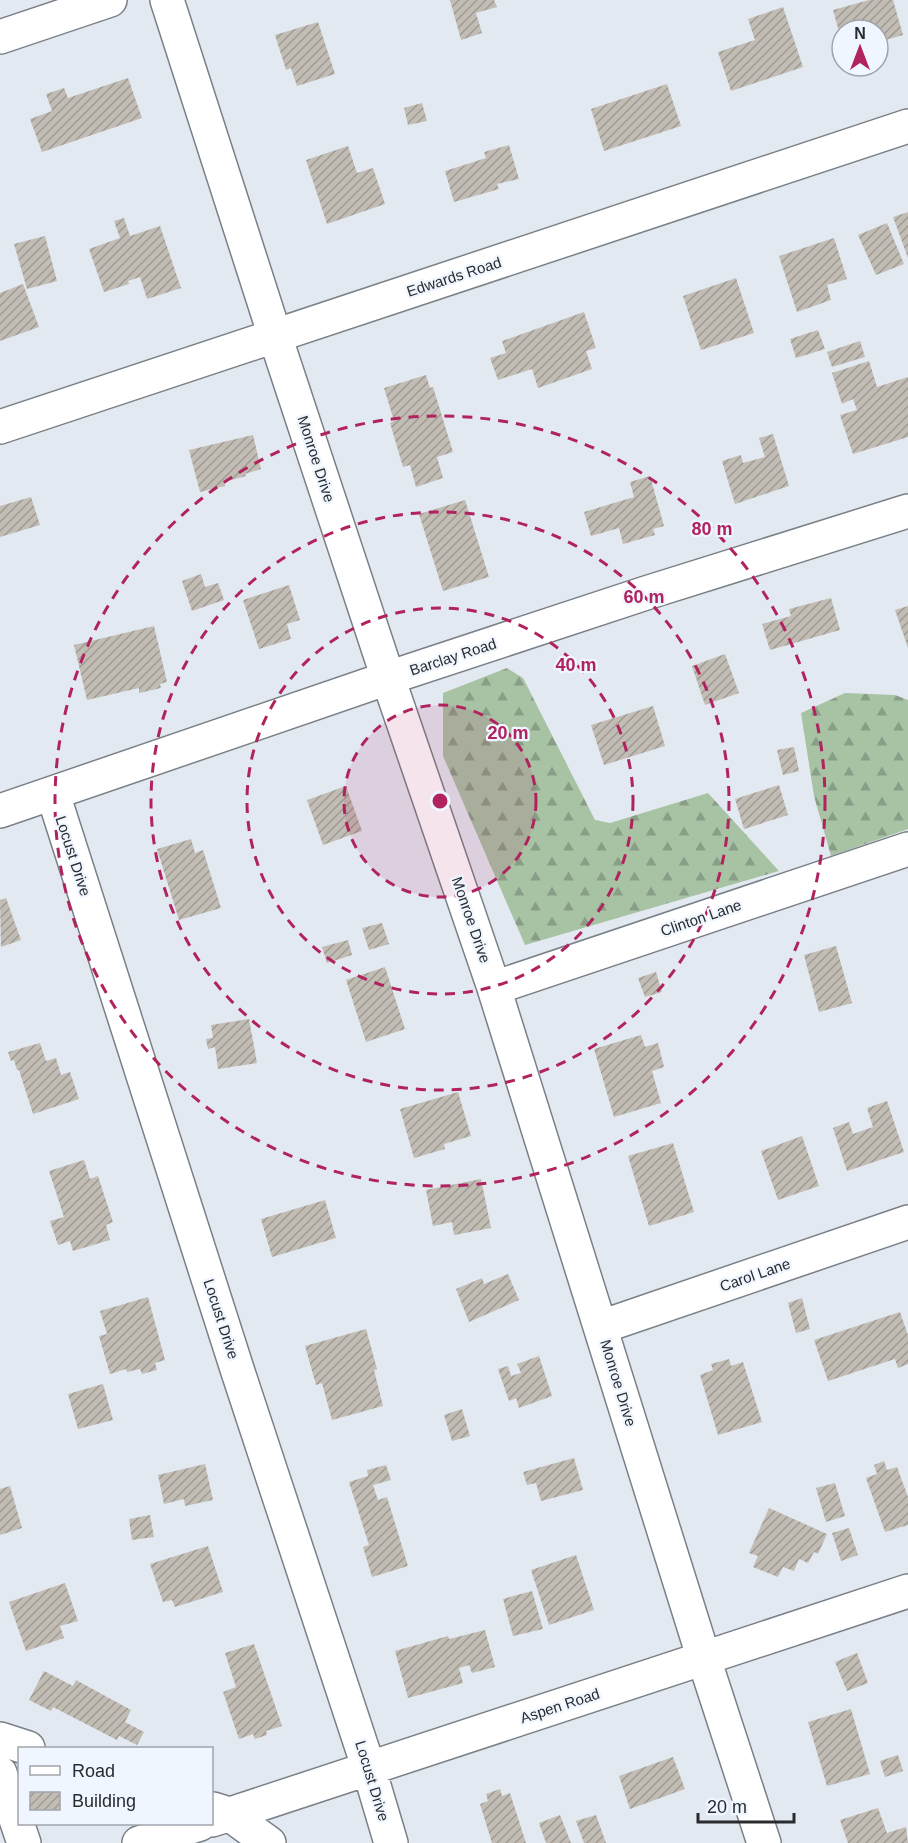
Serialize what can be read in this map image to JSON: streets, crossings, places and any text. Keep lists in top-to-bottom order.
{
  "streets": {
    "street": [
      "Edwards Road",
      "Monroe Drive",
      "Barclay Road",
      "Locust Drive",
      "Clinton Lane",
      "Carol Lane",
      "Aspen Road"
    ]
  },
  "crossings": [
    ["Edwards Road", "Monroe Drive"],
    ["Monroe Drive", "Barclay Road"],
    ["Monroe Drive", "Clinton Lane"],
    ["Monroe Drive", "Carol Lane"],
    ["Monroe Drive", "Aspen Road"],
    ["Barclay Road", "Locust Drive"],
    ["Locust Drive", "Aspen Road"]
  ],
  "legend": ["Road", "Building"],
  "scale_bar": "20 m",
  "north": "top",
  "rings": [
    "80 m",
    "60 m",
    "40 m",
    "20 m"
  ]
}
